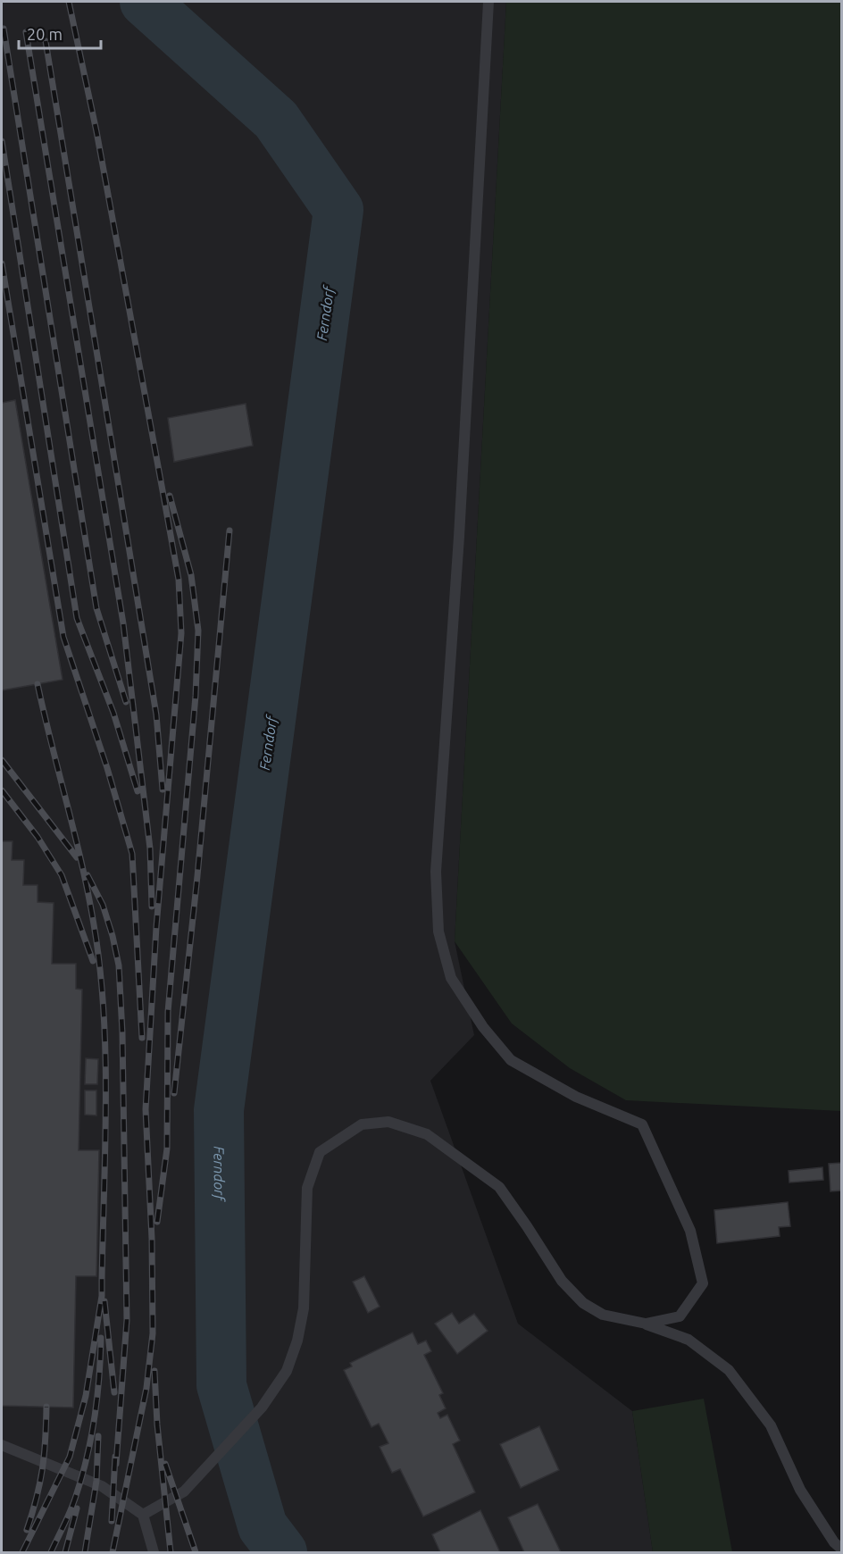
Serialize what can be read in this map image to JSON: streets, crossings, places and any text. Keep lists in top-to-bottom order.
{
  "water": ["Ferndorf"],
  "scale_bar": "20 m"
}
